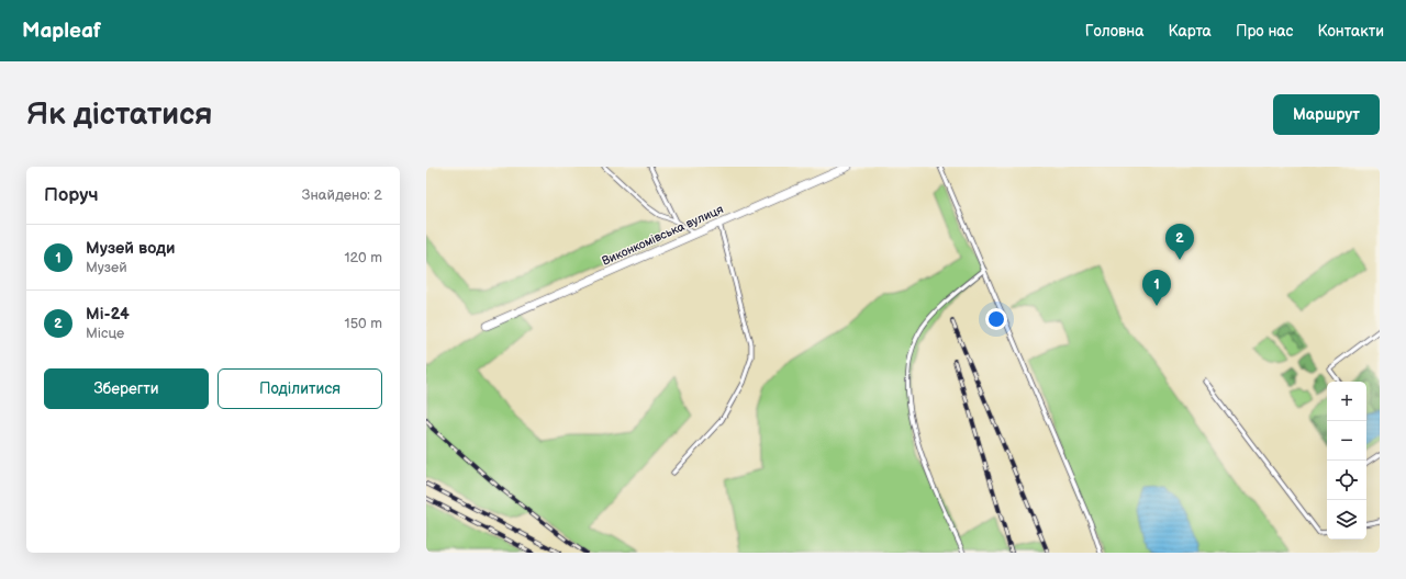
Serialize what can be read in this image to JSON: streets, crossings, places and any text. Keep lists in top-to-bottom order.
{
  "streets": {
    "street": ["Виконкомівська вулиця"]
  },
  "page": {
    "header": "Mapleaf",
    "nav": [
      "Головна",
      "Карта",
      "Про нас",
      "Контакти"
    ],
    "buttons": [
      "Маршрут",
      ["Зберегти", "Поділитися"]
    ],
    "title": "Як дістатися",
    "heading": ["Поруч", "Знайдено: 2"],
    "list": [
      {
        "mark": "1",
        "name": "Музей води",
        "note": "Музей",
        "value": "120 m"
      },
      {
        "mark": "2",
        "name": "Мі-24",
        "note": "Місце",
        "value": "150 m"
      }
    ],
    "pins": ["2", "1"],
    "map_buttons": ["+", "−"]
  }
}
